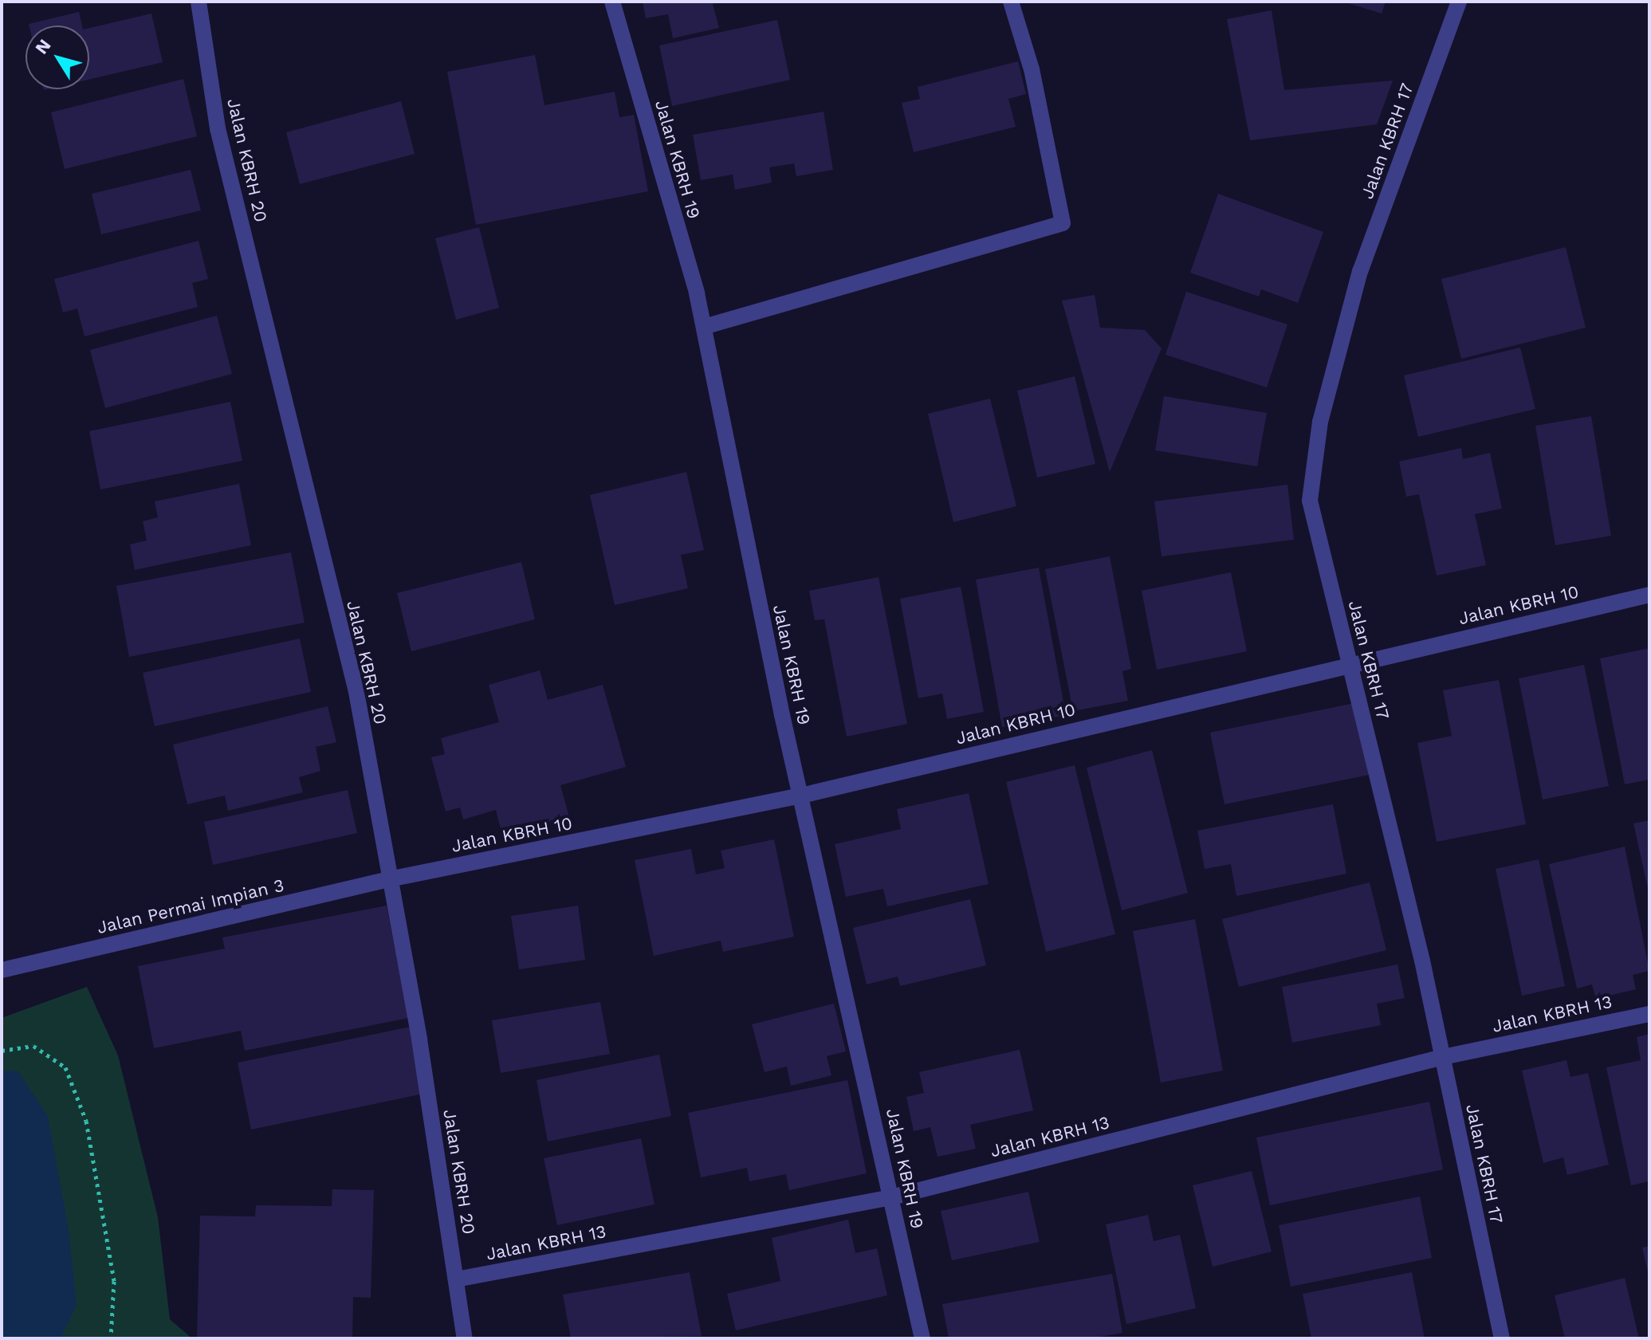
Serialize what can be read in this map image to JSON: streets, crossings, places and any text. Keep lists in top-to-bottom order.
{
  "streets": {
    "street": [
      "Jalan KBRH 17",
      "Jalan KBRH 19",
      "Jalan KBRH 20",
      "Jalan KBRH 10",
      "Jalan Permai Impian 3",
      "Jalan KBRH 13"
    ]
  },
  "crossings": [
    ["Jalan KBRH 17", "Jalan KBRH 10"],
    ["Jalan KBRH 17", "Jalan KBRH 13"],
    ["Jalan KBRH 19", "Jalan KBRH 10"],
    ["Jalan KBRH 19", "Jalan KBRH 13"],
    ["Jalan KBRH 20", "Jalan KBRH 10"],
    ["Jalan KBRH 20", "Jalan Permai Impian 3"],
    ["Jalan KBRH 20", "Jalan KBRH 13"],
    ["Jalan KBRH 10", "Jalan Permai Impian 3"]
  ],
  "north": "top left"
}
